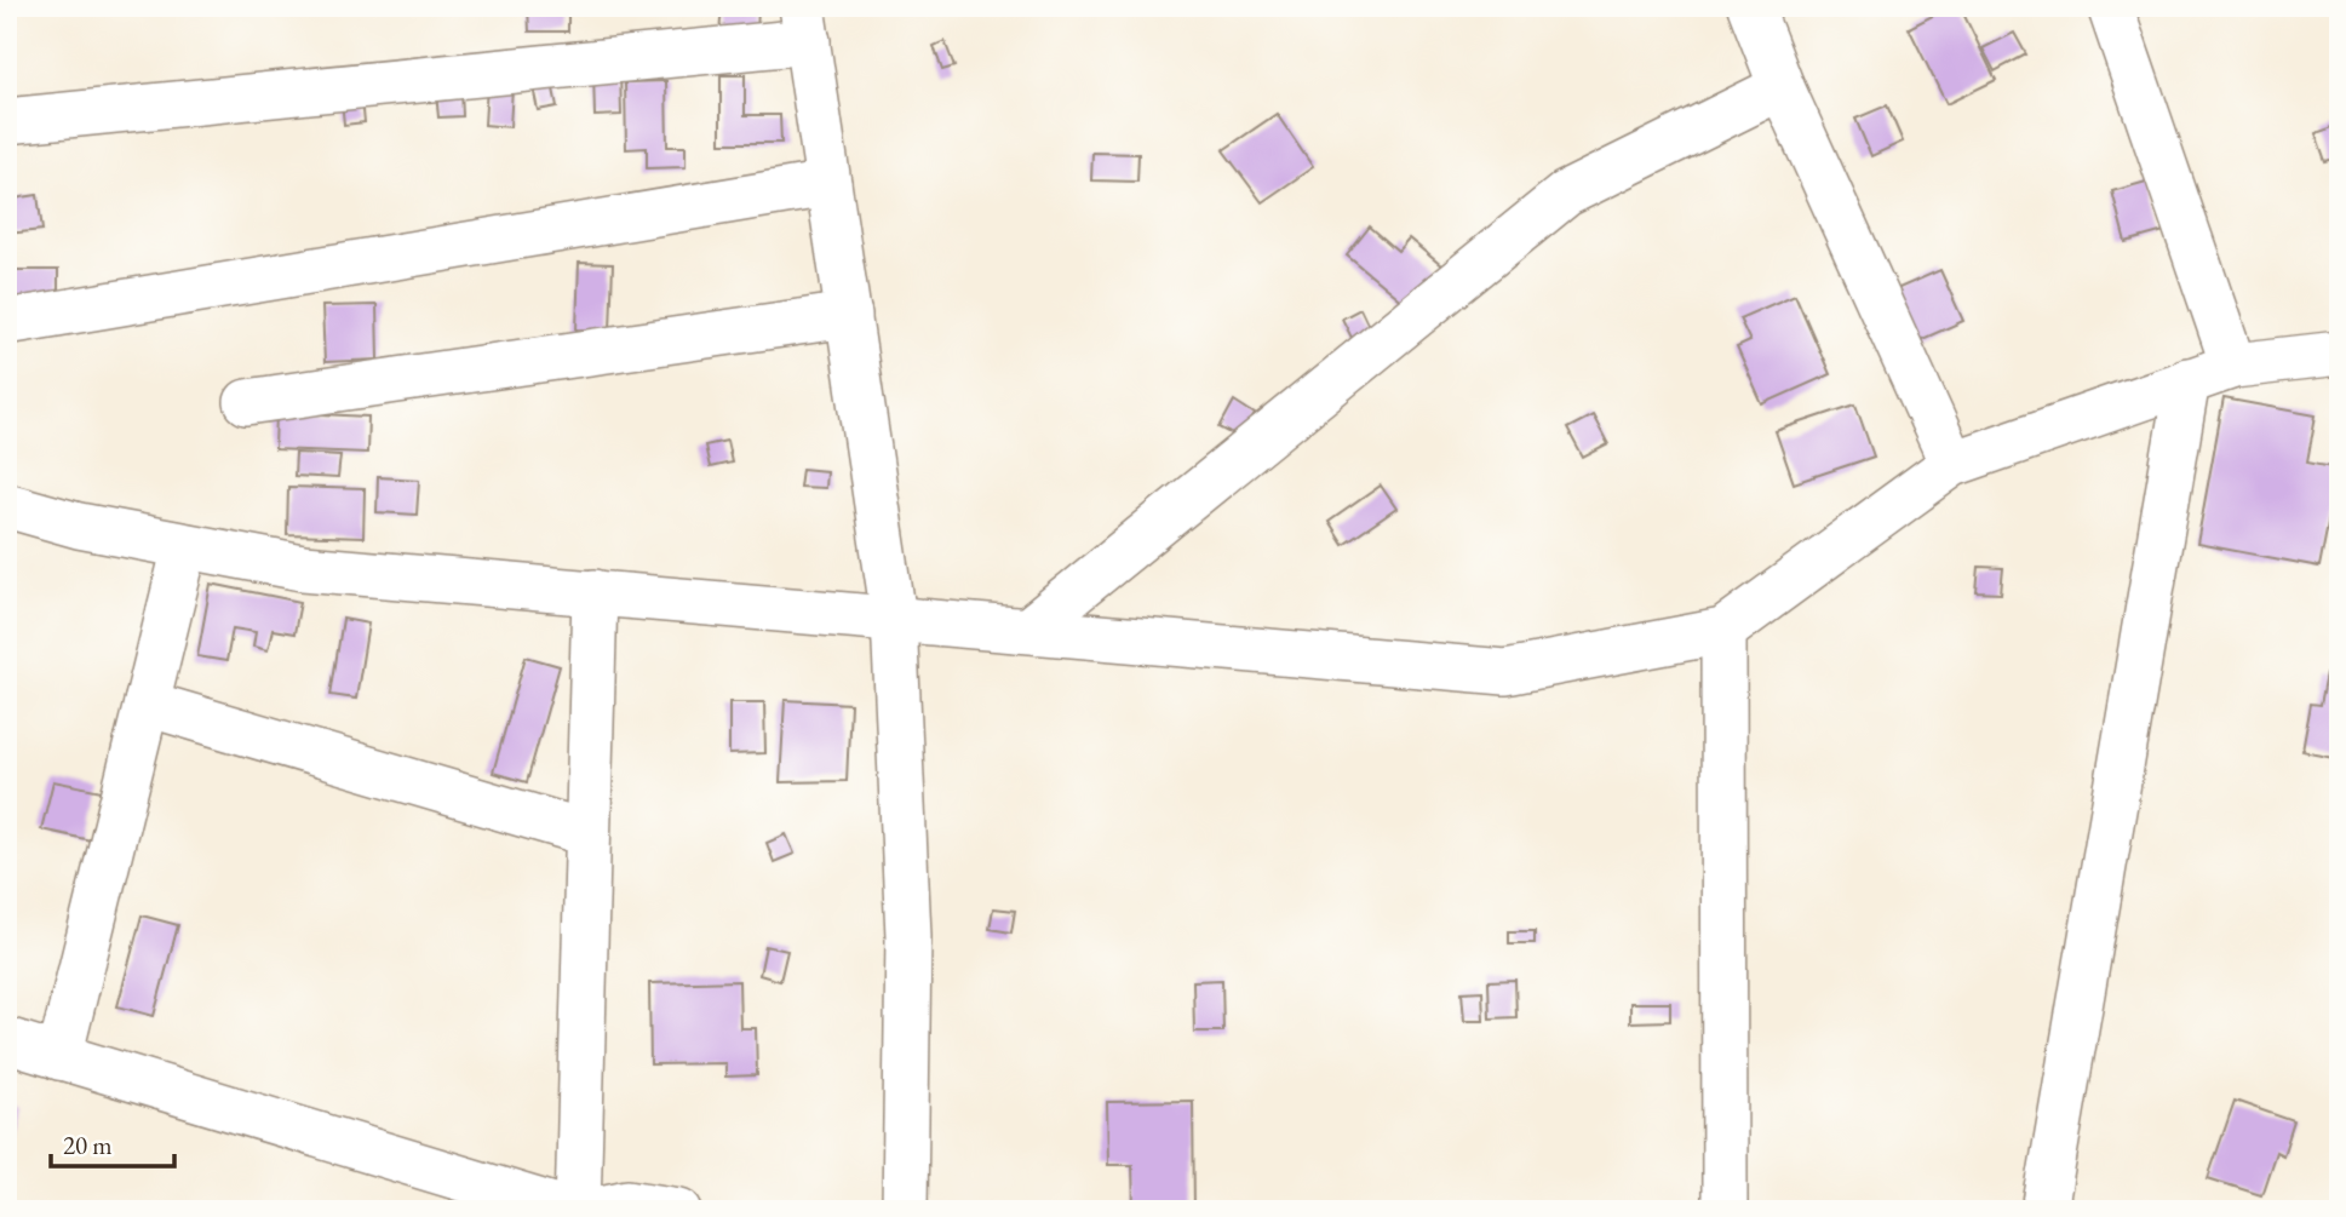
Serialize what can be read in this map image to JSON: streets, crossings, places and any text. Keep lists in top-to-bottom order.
{
  "scale_bar": "20 m"
}
